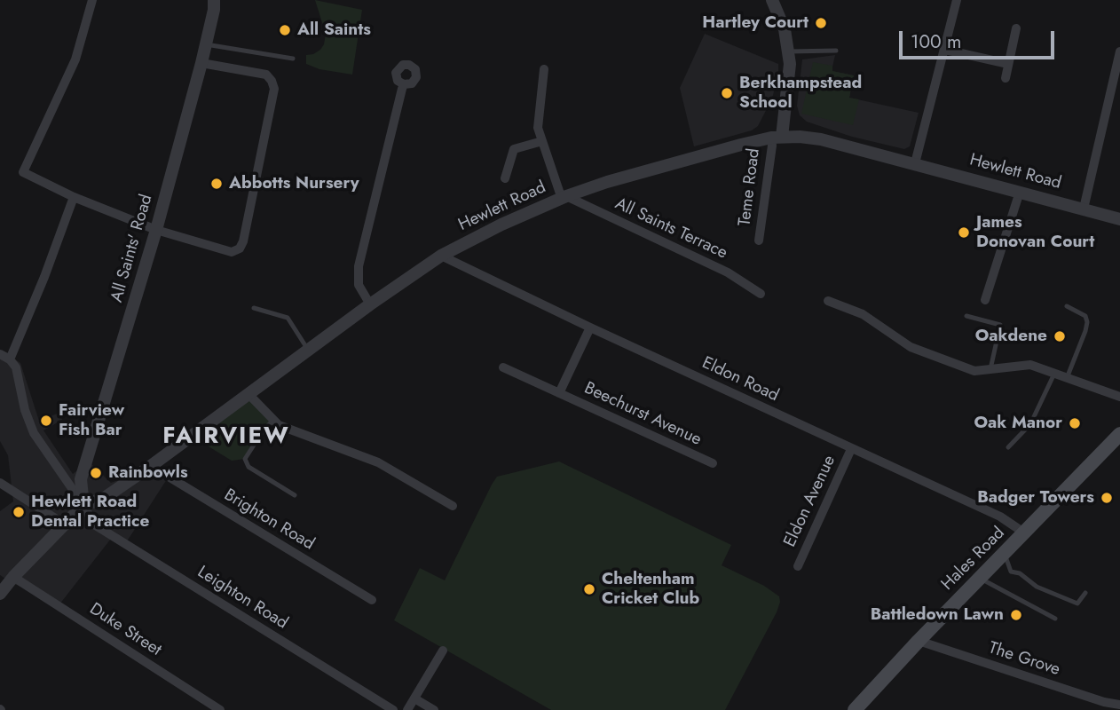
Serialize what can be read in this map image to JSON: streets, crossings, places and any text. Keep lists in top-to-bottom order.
{
  "streets": {
    "main road": ["Hales Road"],
    "street": [
      "Hewlett Road",
      "Teme Road",
      "All Saints Terrace",
      "All Saints' Road",
      "Eldon Road",
      "Beechurst Avenue",
      "Eldon Avenue",
      "Brighton Road",
      "Leighton Road",
      "Duke Street",
      "The Grove"
    ]
  },
  "crossings": [
    ["Hewlett Road", "Teme Road"],
    ["Hewlett Road", "All Saints Terrace"],
    ["Hewlett Road", "All Saints' Road"],
    ["Hewlett Road", "Eldon Road"],
    ["Hewlett Road", "Brighton Road"],
    ["Hewlett Road", "Leighton Road"],
    ["Hewlett Road", "Duke Street"],
    ["All Saints' Road", "Leighton Road"],
    ["Eldon Road", "Beechurst Avenue"],
    ["Eldon Road", "Eldon Avenue"],
    ["Eldon Road", "Hales Road"],
    ["Hales Road", "The Grove"]
  ],
  "districts": ["FAIRVIEW"],
  "places": [
    "Hartley Court",
    "All Saints",
    "Berkhampstead School",
    "Abbotts Nursery",
    "James Donovan Court",
    "Oakdene",
    "Fairview Fish Bar",
    "Oak Manor",
    "Rainbowls",
    "Badger Towers",
    "Hewlett Road Dental Practice",
    "Cheltenham Cricket Club",
    "Battledown Lawn"
  ],
  "scale_bar": "100 m"
}
